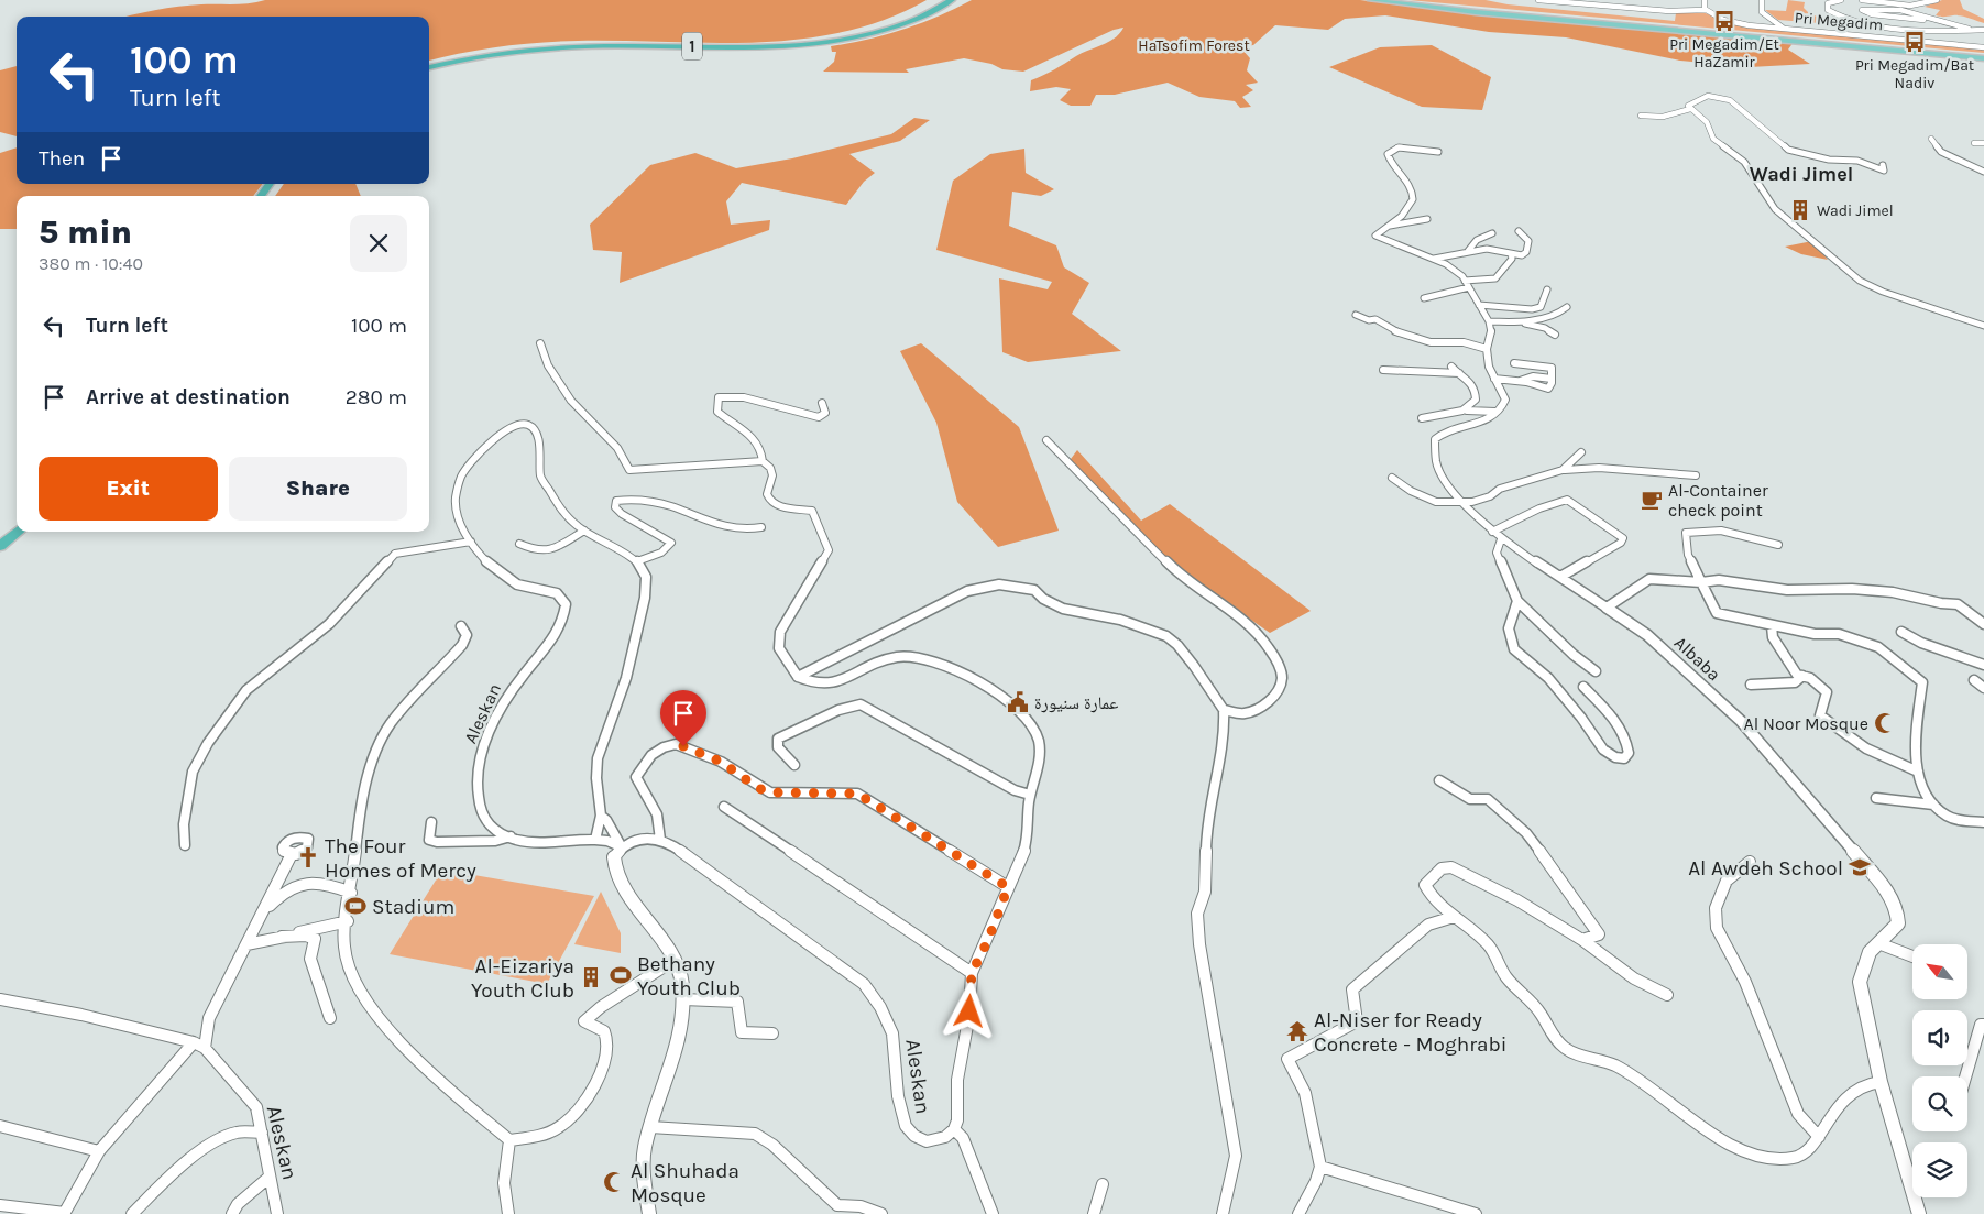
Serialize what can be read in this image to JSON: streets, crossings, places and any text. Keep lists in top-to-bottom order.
{
  "streets": {
    "highway": ["1"],
    "street": ["Pri Megadim", "Albaba", "Aleskan"]
  },
  "districts": ["Wadi Jimel"],
  "parks": ["HaTsofim Forest"],
  "places": {
    "bus stop": ["Pri Megadim/Et HaZamir", "Pri Megadim/Bat Nadiv"],
    "building": ["Wadi Jimel", "Al-Eizariya Youth Club"],
    "cafe": ["Al-Container check point"],
    "public building": ["عمارة سنيورة"],
    "mosque": ["Al Noor Mosque", "Al Shuhada Mosque"],
    "church": ["The Four Homes of Mercy"],
    "school or university": ["Al Awdeh School"],
    "sports": ["Stadium", "Bethany Youth Club"],
    "temple": ["Al-Niser for Ready Concrete - Moghrabi"]
  },
  "north": "top left",
  "page": {
    "turn": ["100 m", "Turn left"],
    "then": "Then",
    "heading": ["5 min", "380 m · 10:40"],
    "list": [
      {
        "name": "Turn left",
        "value": "100 m"
      },
      {
        "name": "Arrive at destination",
        "value": "280 m"
      }
    ],
    "buttons": ["Exit", "Share"]
  }
}
